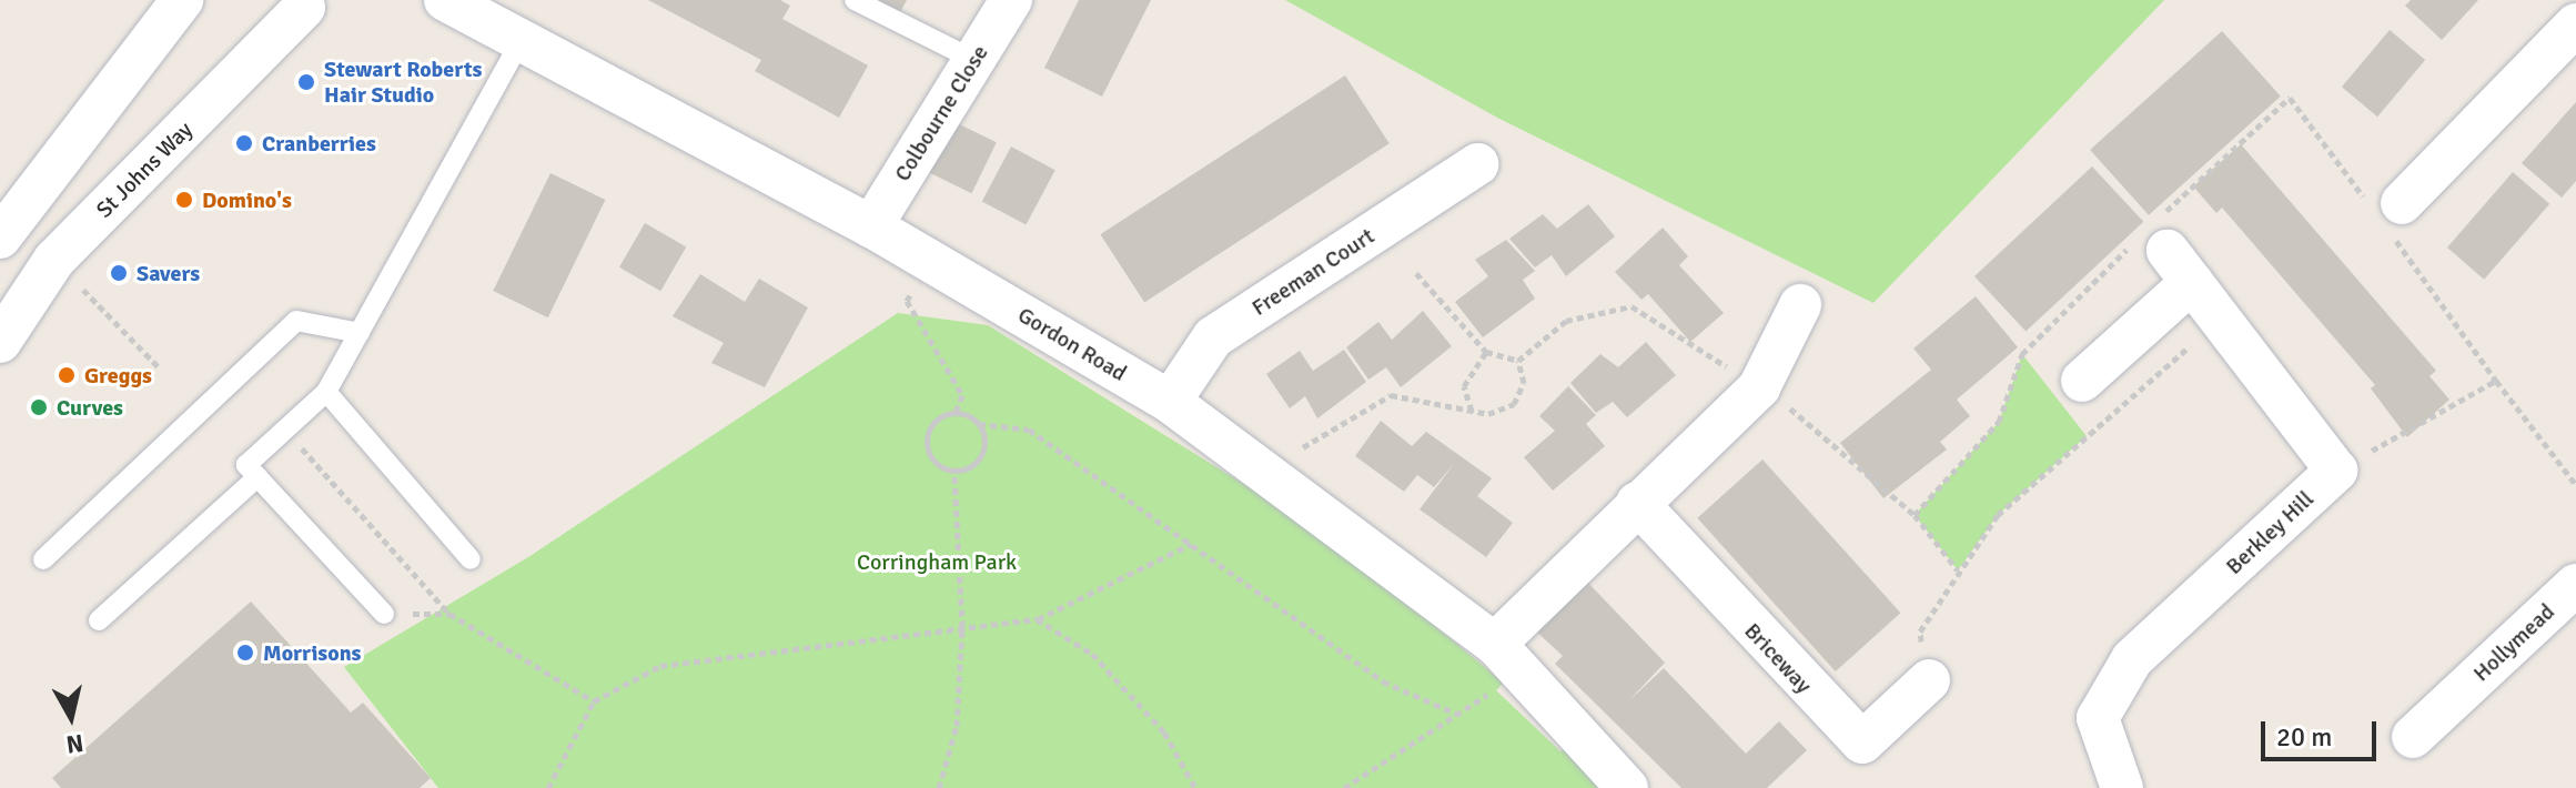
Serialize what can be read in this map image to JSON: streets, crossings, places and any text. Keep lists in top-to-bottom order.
{
  "streets": {
    "street": [
      "Colbourne Close",
      "St Johns Way",
      "Freeman Court",
      "Gordon Road",
      "Berkley Hill",
      "Hollymead",
      "Briceway"
    ]
  },
  "crossings": [
    ["Colbourne Close", "Gordon Road"],
    ["Freeman Court", "Gordon Road"]
  ],
  "parks": ["Corringham Park"],
  "places": [
    "Stewart Roberts Hair Studio",
    "Cranberries",
    "Domino's",
    "Savers",
    "Greggs",
    "Curves",
    "Morrisons"
  ],
  "scale_bar": "20 m",
  "north": "bottom"
}
